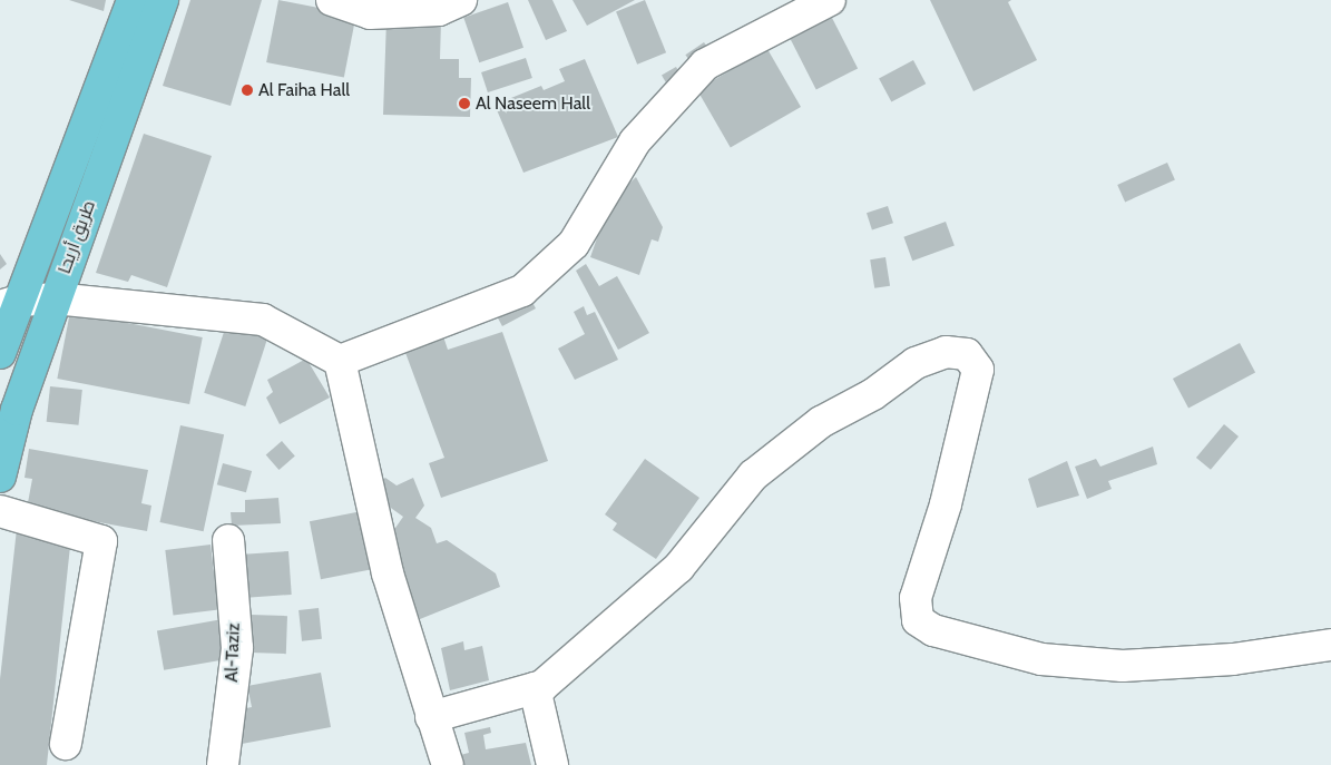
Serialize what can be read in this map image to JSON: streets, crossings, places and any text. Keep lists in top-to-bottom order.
{
  "streets": {
    "main road": ["طريق أريحا"],
    "street": ["Al-Taziz"]
  },
  "places": ["Al Faiha Hall", "Al Naseem Hall"]
}
